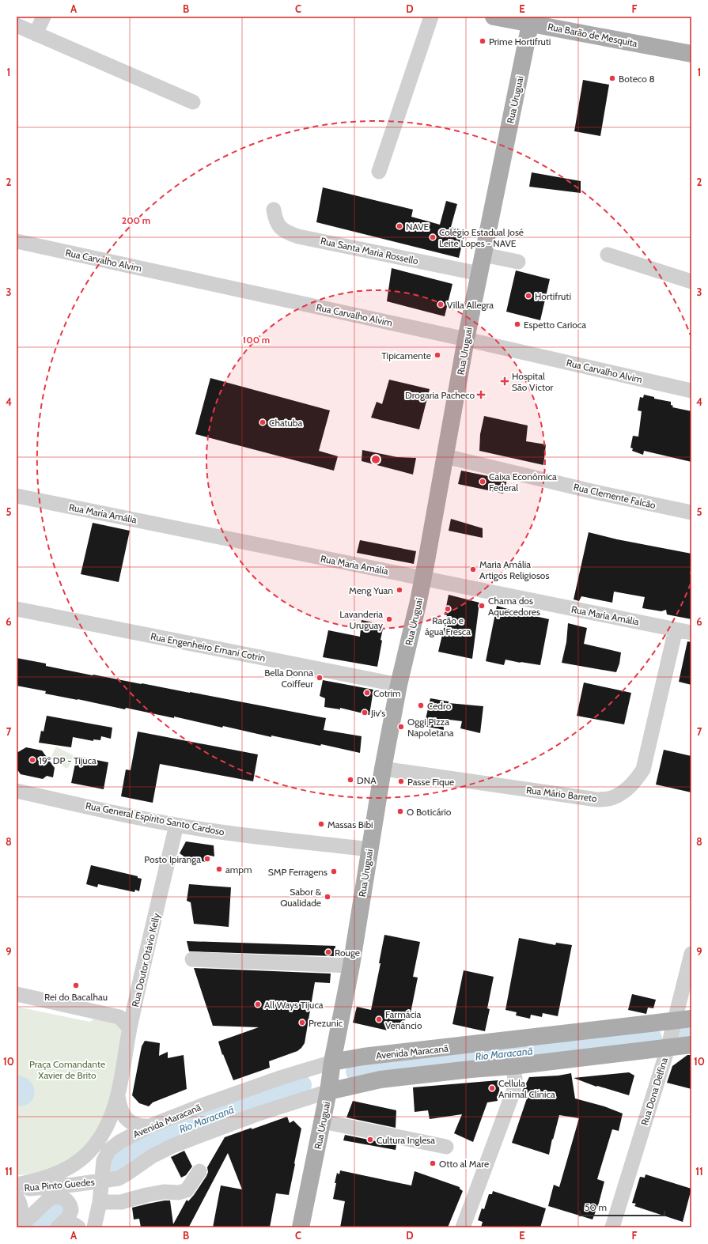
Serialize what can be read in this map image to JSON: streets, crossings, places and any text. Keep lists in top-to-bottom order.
{
  "streets": {
    "main road": ["Rua Barão de Mesquita", "Rua Uruguai", "Avenida Maracanã"],
    "street": [
      "Rua Santa Maria Rossello",
      "Rua Carvalho Alvim",
      "Rua Clemente Falcão",
      "Rua Maria Amália",
      "Rua Engenheiro Ernani Cotrin",
      "Rua Mário Barreto",
      "Rua General Espírito Santo Cardoso",
      "Rua Doutor Otávio Kelly",
      "Rua Dona Delfina",
      "Rua Pinto Guedes"
    ]
  },
  "crossings": [
    ["Rua Barão de Mesquita", "Rua Uruguai"],
    ["Rua Uruguai", "Rua Santa Maria Rossello"],
    ["Rua Uruguai", "Rua Carvalho Alvim"],
    ["Rua Uruguai", "Rua Clemente Falcão"],
    ["Rua Uruguai", "Rua Maria Amália"],
    ["Rua Uruguai", "Rua Engenheiro Ernani Cotrin"],
    ["Rua Uruguai", "Rua Mário Barreto"],
    ["Rua Uruguai", "Rua General Espírito Santo Cardoso"],
    ["Rua Uruguai", "Avenida Maracanã"],
    ["Rua Maria Amália", "Rua Mário Barreto"],
    ["Rua General Espírito Santo Cardoso", "Rua Doutor Otávio Kelly"],
    ["Avenida Maracanã", "Rua Dona Delfina"],
    ["Avenida Maracanã", "Rua Pinto Guedes"]
  ],
  "water": ["Rio Maracanã"],
  "parks": ["Praça Comandante Xavier de Brito"],
  "places": {
    "other": [
      "Prime Hortifruti",
      "Boteco 8",
      "NAVE",
      "Colégio Estadual José Leite Lopes - NAVE",
      "Hortifruti",
      "Villa Allegra",
      "Espetto Carioca",
      "Tipicamente",
      "Chatuba",
      "Caixa Econômica Federal",
      "Maria Amália Artigos Religiosos",
      "Meng Yuan",
      "Chama dos Aquecedores",
      "Ração e água Fresca",
      "Lavanderia Uruguay",
      "Bella Donna Coiffeur",
      "Cotrim",
      "Cedro",
      "Jiv's",
      "Oggi Pizza Napoletana",
      "19º DP - Tijuca",
      "DNA",
      "Passe Fique",
      "O Boticário",
      "Massas Bibi",
      "Posto Ipiranga",
      "ampm",
      "SMP Ferragens",
      "Sabor & Qualidade",
      "Rouge",
      "Rei do Bacalhau",
      "All Ways Tijuca",
      "Farmácia Venâncio",
      "Prezunic",
      "Cellula Animal Clínica",
      "Cultura Inglesa",
      "Otto al Mare"
    ],
    "health": ["Hospital São Victor", "Drogaria Pacheco"]
  },
  "scale_bar": "50 m",
  "grid": {
    "columns": [
      "A",
      "B",
      "C",
      "D",
      "E",
      "F"
    ],
    "rows": [
      "1",
      "2",
      "3",
      "4",
      "5",
      "6",
      "7",
      "8",
      "9",
      "10",
      "11"
    ]
  },
  "rings": ["200 m", "100 m"]
}
